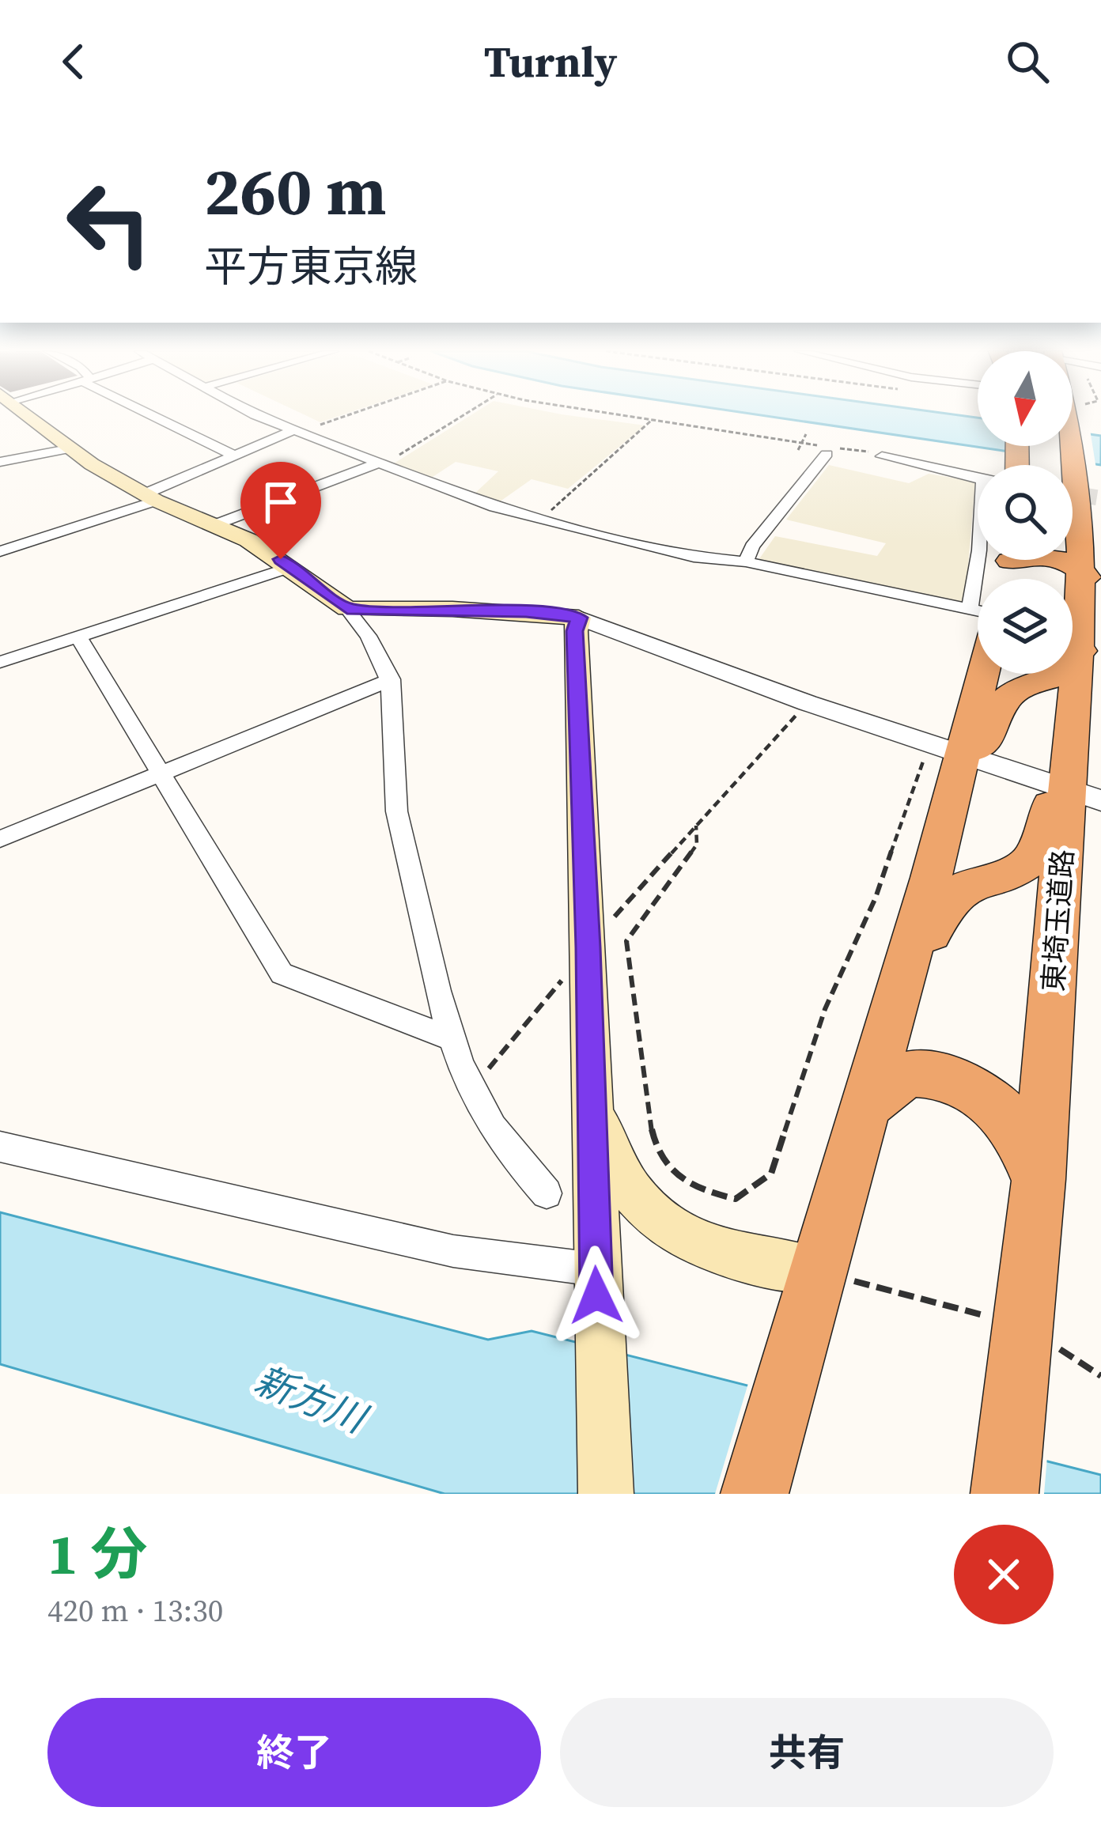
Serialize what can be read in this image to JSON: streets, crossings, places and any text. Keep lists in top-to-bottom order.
{
  "streets": {
    "highway": ["東埼玉道路"]
  },
  "water": ["新方川"],
  "north": "bottom",
  "page": {
    "header": "Turnly",
    "turn": ["260 m", "平方東京線"],
    "heading": ["1 分", "420 m · 13:30"],
    "buttons": ["終了", "共有"]
  }
}
